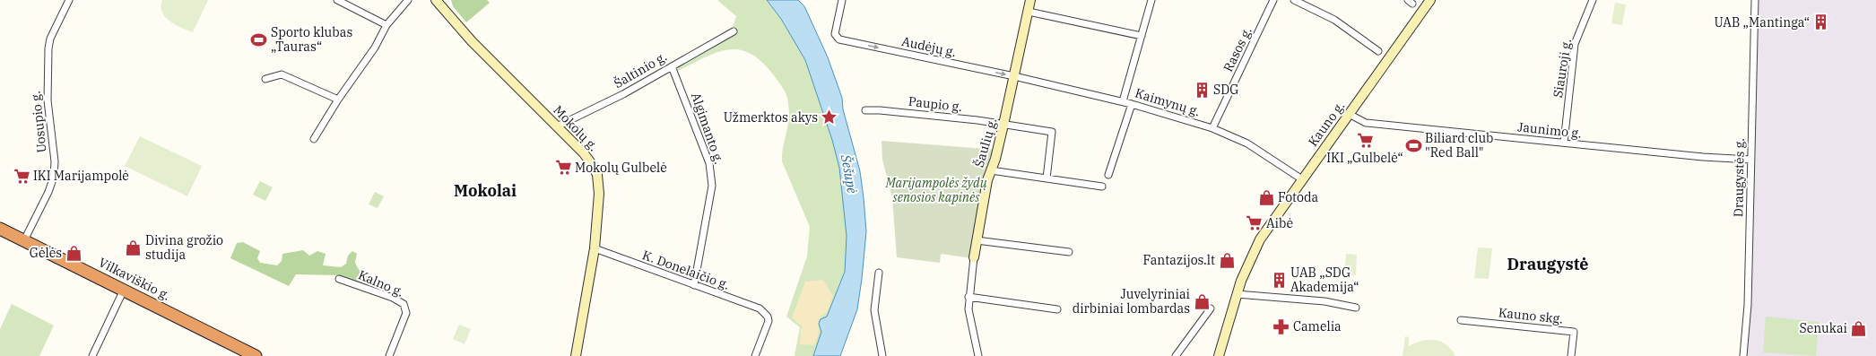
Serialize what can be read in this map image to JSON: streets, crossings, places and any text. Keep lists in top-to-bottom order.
{
  "streets": {
    "highway": ["Vilkaviškio g."],
    "main road": ["Kauno g.", "Mokolų g.", "Šaulių g."],
    "street": [
      "Audėjų g.",
      "Rasos g.",
      "Siauroji g.",
      "Šaltinio g.",
      "Kaimynų g.",
      "Paupio g.",
      "Uosupio g.",
      "Algimanto g.",
      "Jaunimo g.",
      "Draugystės g.",
      "K. Donelaičio g.",
      "Kalno g.",
      "Kauno skg."
    ]
  },
  "crossings": [
    ["Audėjų g.", "Kaimynų g."],
    ["Audėjų g.", "Šaulių g."],
    ["Rasos g.", "Kaimynų g."],
    ["Siauroji g.", "Jaunimo g."],
    ["Šaltinio g.", "Mokolų g."],
    ["Šaltinio g.", "Algimanto g."],
    ["Kaimynų g.", "Kauno g."],
    ["Kaimynų g.", "Šaulių g."],
    ["Paupio g.", "Šaulių g."],
    ["Uosupio g.", "Vilkaviškio g."],
    ["Kauno g.", "Jaunimo g."],
    ["Mokolų g.", "K. Donelaičio g."],
    ["Algimanto g.", "K. Donelaičio g."],
    ["Jaunimo g.", "Draugystės g."]
  ],
  "one_way": ["Audėjų g."],
  "districts": ["Mokolai", "Draugystė"],
  "water": ["Šešupė"],
  "parks": ["Marijampolės žydų senosios kapinės"],
  "places": {
    "building": ["UAB „Mantinga“", "SDG", "UAB „SDG Akademija“"],
    "sports": ["Sporto klubas „Tauras“", "Biliard club \"Red Ball\""],
    "place": ["Užmerktos akys"],
    "supermarket": [
      "IKI „Gulbelė“",
      "Mokolų Gulbelė",
      "IKI Marijampolė",
      "Aibė"
    ],
    "shop": [
      "Fotoda",
      "Divina grožio studija",
      "Gėlės",
      "Fantazijos.lt",
      "Juvelyriniai dirbiniai lombardas",
      "Senukai"
    ],
    "pharmacy": ["Camelia"]
  }
}
